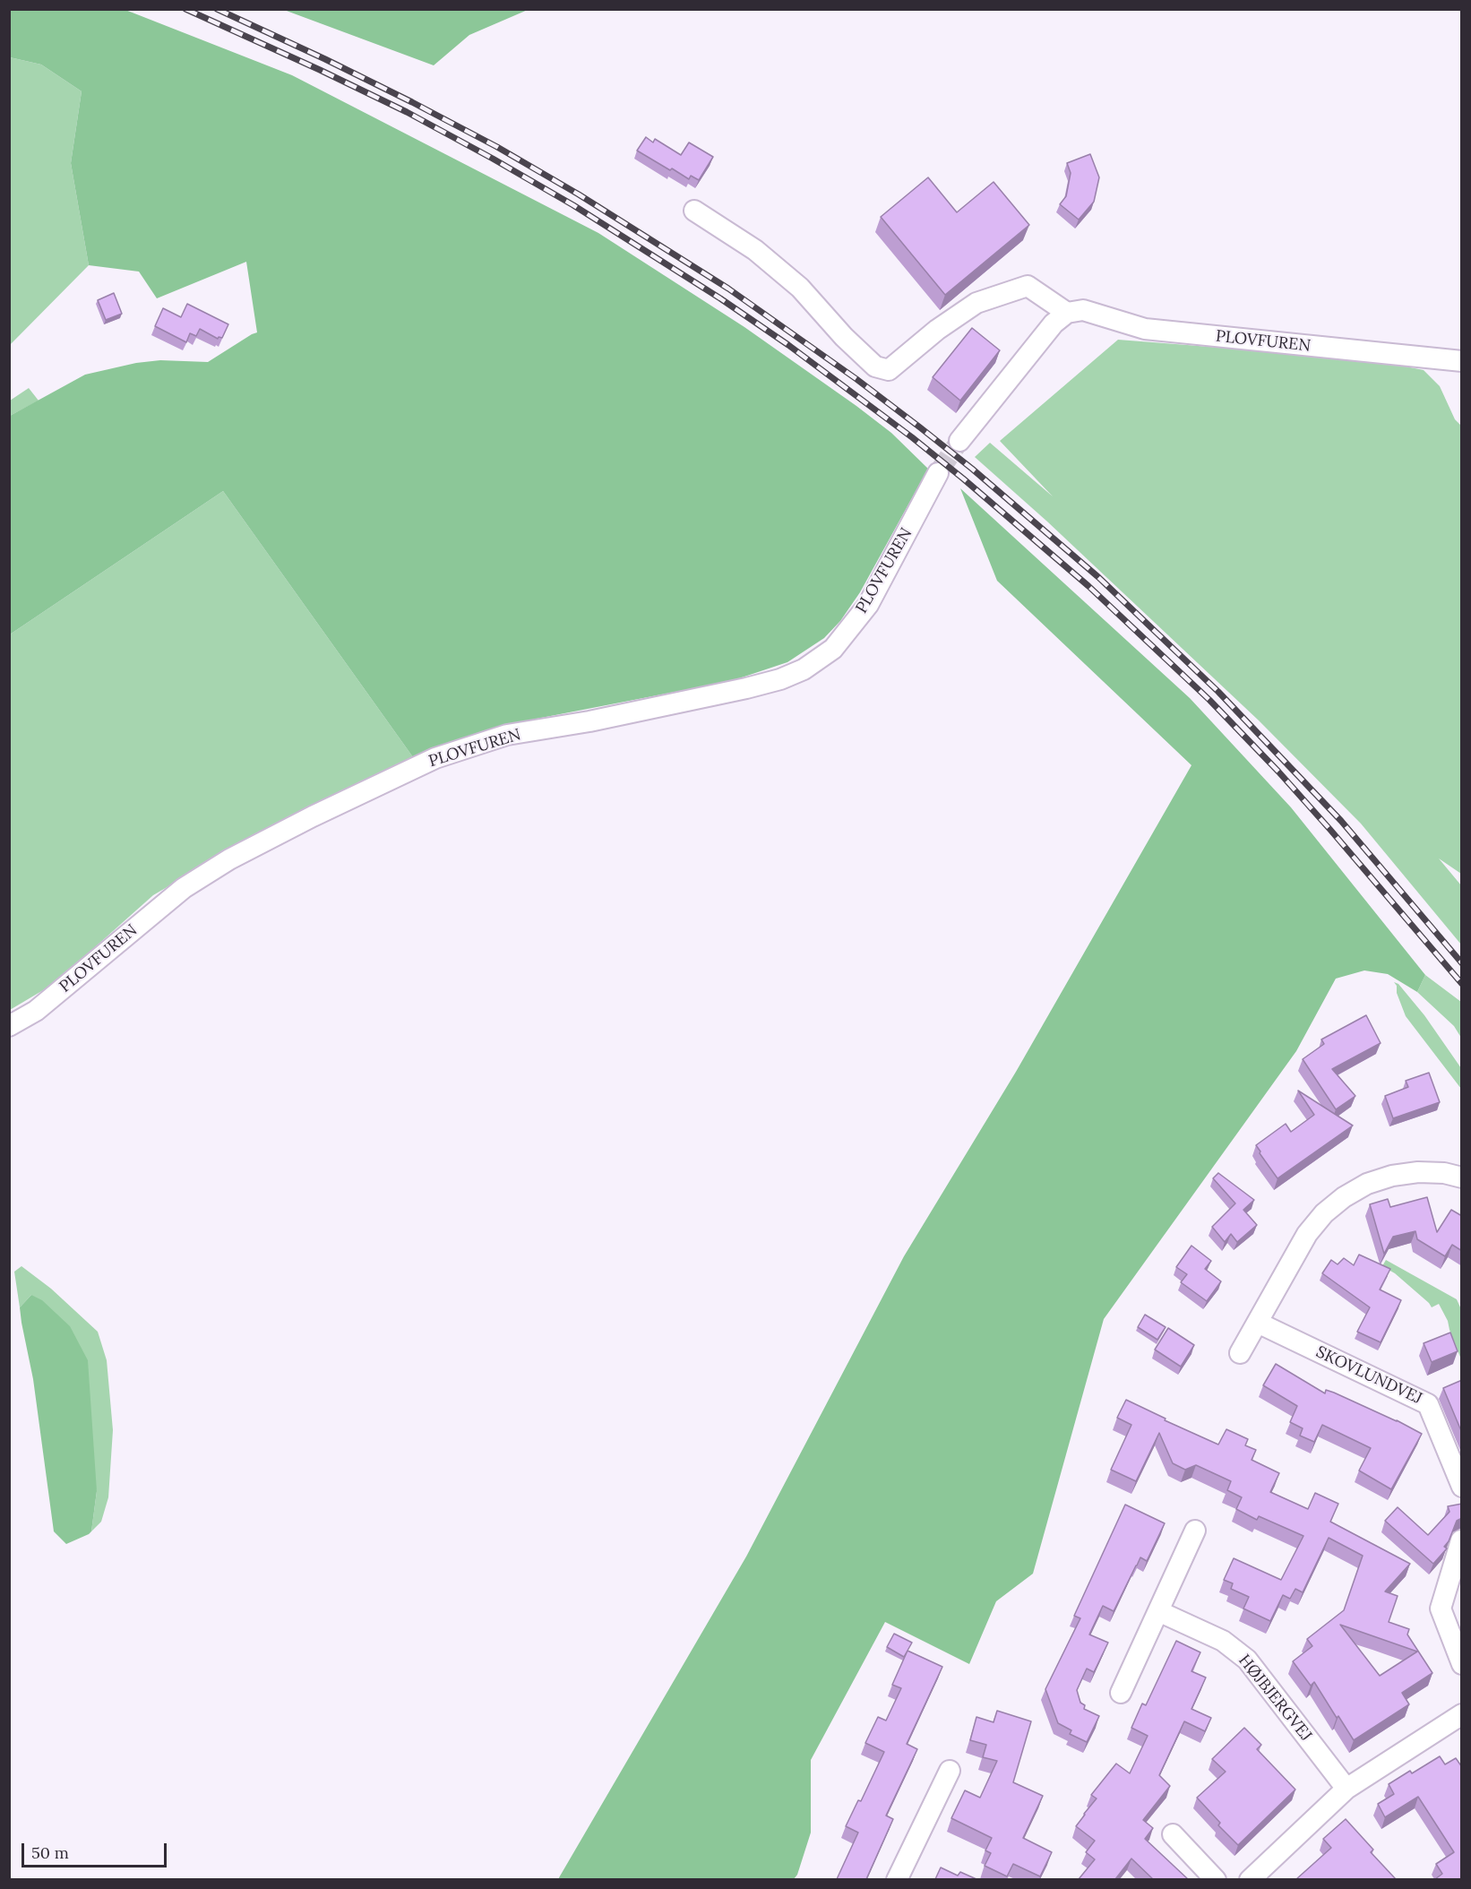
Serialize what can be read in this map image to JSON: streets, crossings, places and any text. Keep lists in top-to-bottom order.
{
  "streets": {
    "street": ["PLOVFUREN", "SKOVLUNDVEJ", "HØJBJERGVEJ"]
  },
  "scale_bar": "50 m"
}
